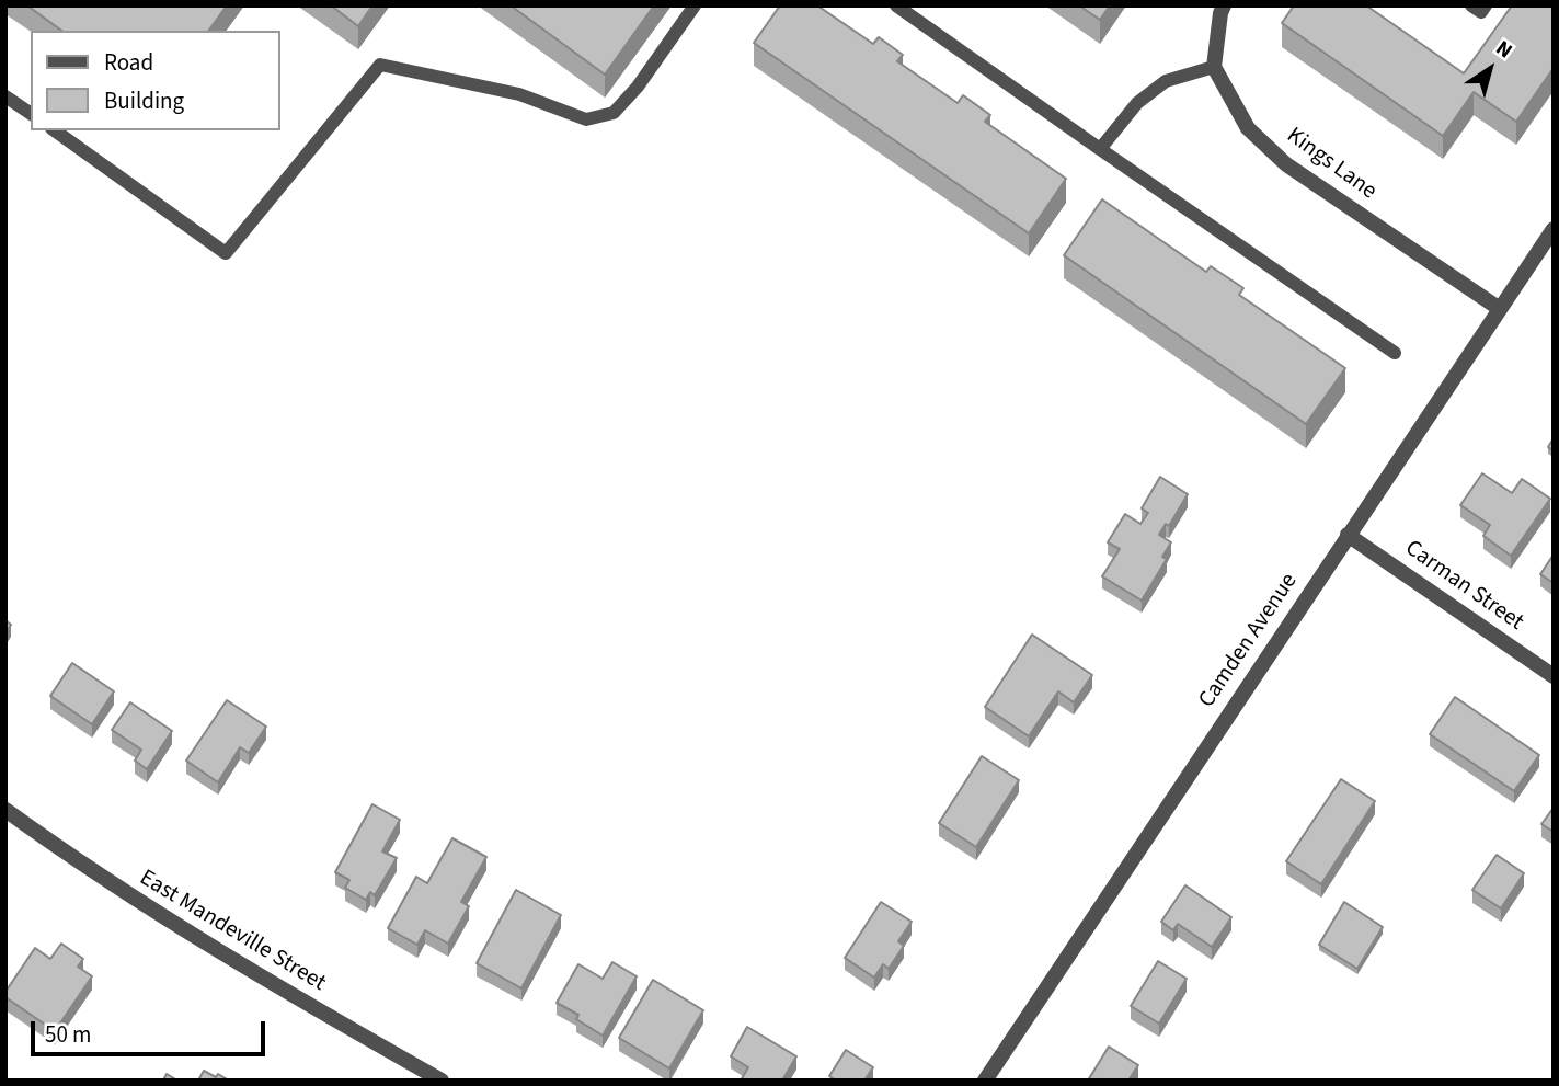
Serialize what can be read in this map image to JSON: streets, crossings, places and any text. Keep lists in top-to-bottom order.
{
  "streets": {
    "street": [
      "Kings Lane",
      "Carman Street",
      "Camden Avenue",
      "East Mandeville Street"
    ]
  },
  "crossings": [
    ["Kings Lane", "Camden Avenue"],
    ["Carman Street", "Camden Avenue"]
  ],
  "legend": ["Road", "Building"],
  "scale_bar": "50 m",
  "north": "top right"
}
